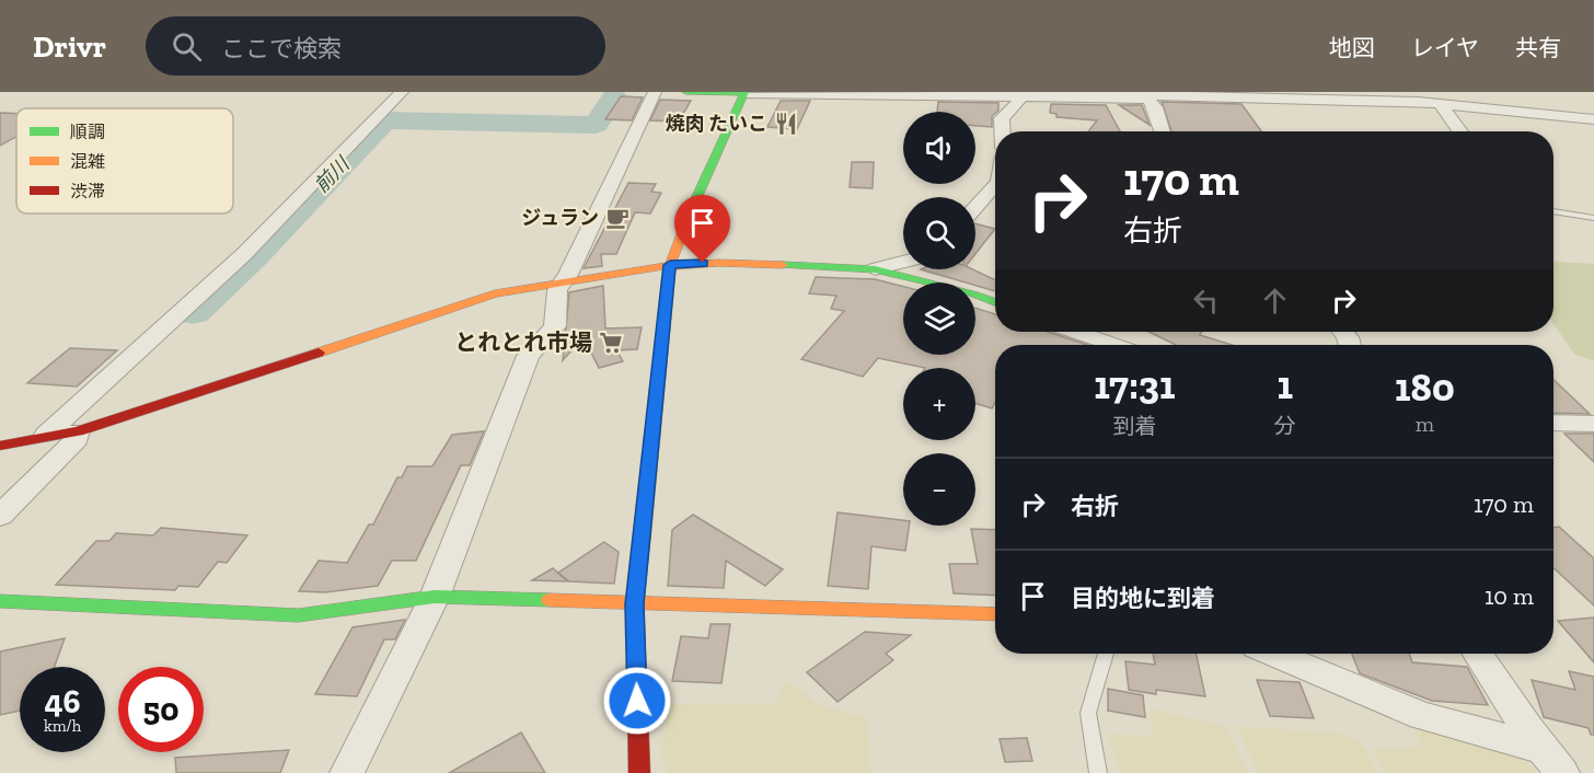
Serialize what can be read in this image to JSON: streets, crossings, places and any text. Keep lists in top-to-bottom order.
{
  "water": ["前川"],
  "places": {
    "restaurant": ["焼肉 たいこ"],
    "cafe": ["ジュラン"],
    "supermarket": ["とれとれ市場"]
  },
  "legend": ["順調", "混雑", "渋滞"],
  "page": {
    "header": "Drivr",
    "search": "ここで検索",
    "nav": ["地図", "レイヤ", "共有"],
    "map_buttons": ["+", "−"],
    "turn": ["170 m", "右折"],
    "eta": [
      "17:31",
      "到着",
      "1",
      "分",
      "180",
      "m"
    ],
    "list": [
      {
        "name": "右折",
        "value": "170 m"
      },
      {
        "name": "目的地に到着",
        "value": "10 m"
      }
    ],
    "speed": "46 km/h",
    "limit": "50"
  }
}
